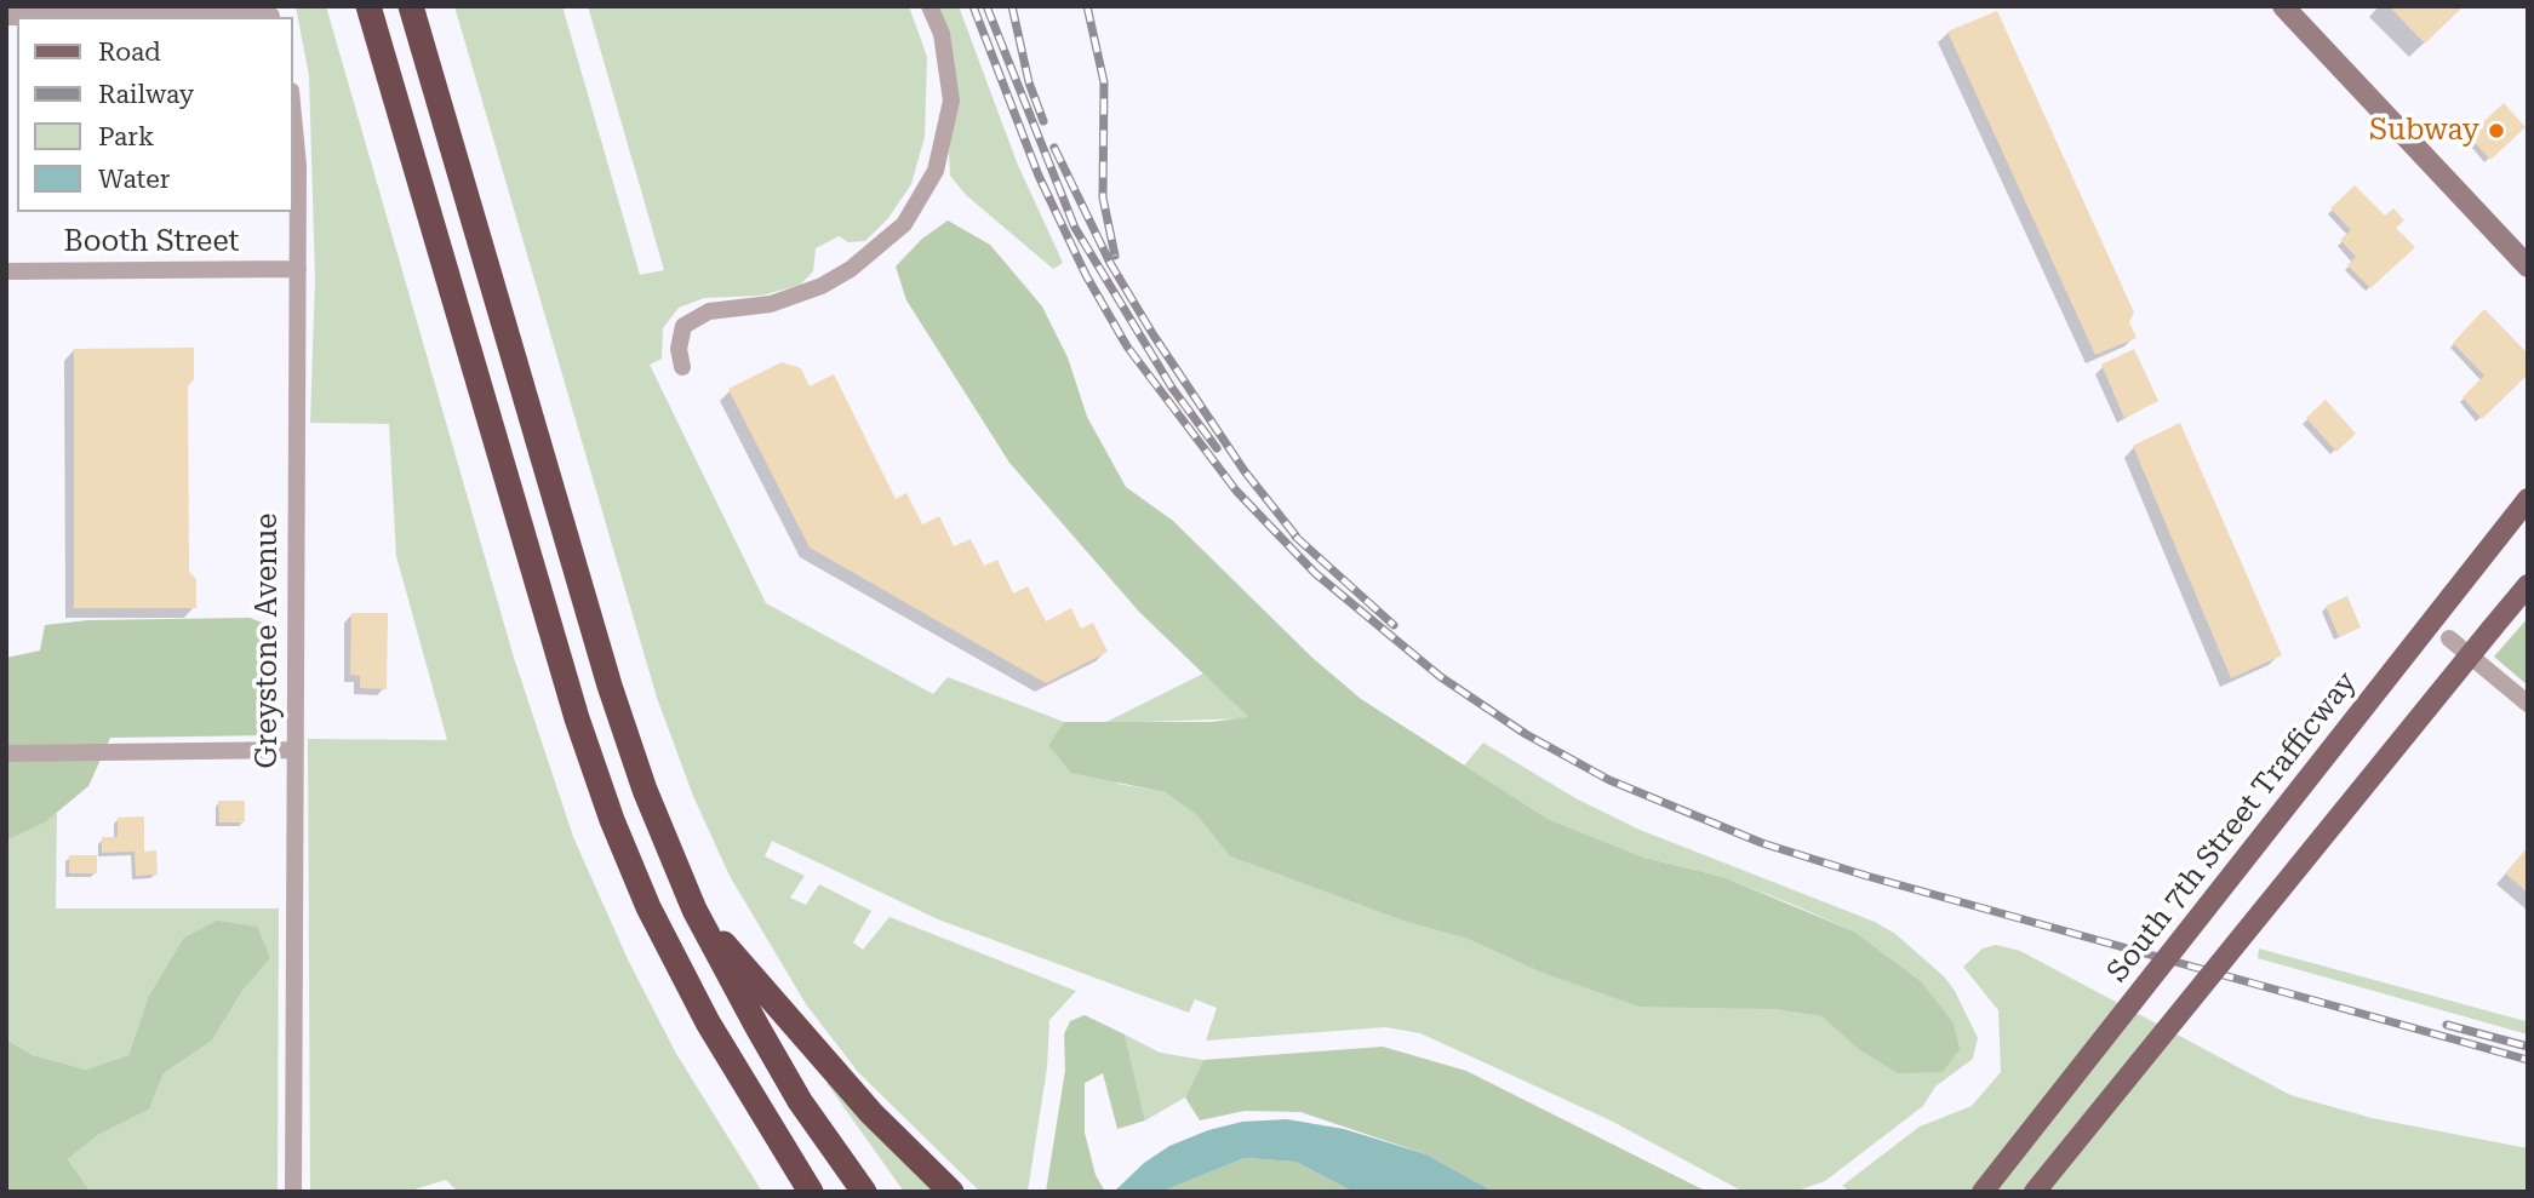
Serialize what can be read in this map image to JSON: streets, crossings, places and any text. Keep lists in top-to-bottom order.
{
  "streets": {
    "main road": ["South 7th Street Trafficway"],
    "street": ["Booth Street", "Greystone Avenue"]
  },
  "crossings": [
    ["Booth Street", "Greystone Avenue"]
  ],
  "places": ["Subway"],
  "legend": [
    "Road",
    "Railway",
    "Park",
    "Water"
  ]
}
